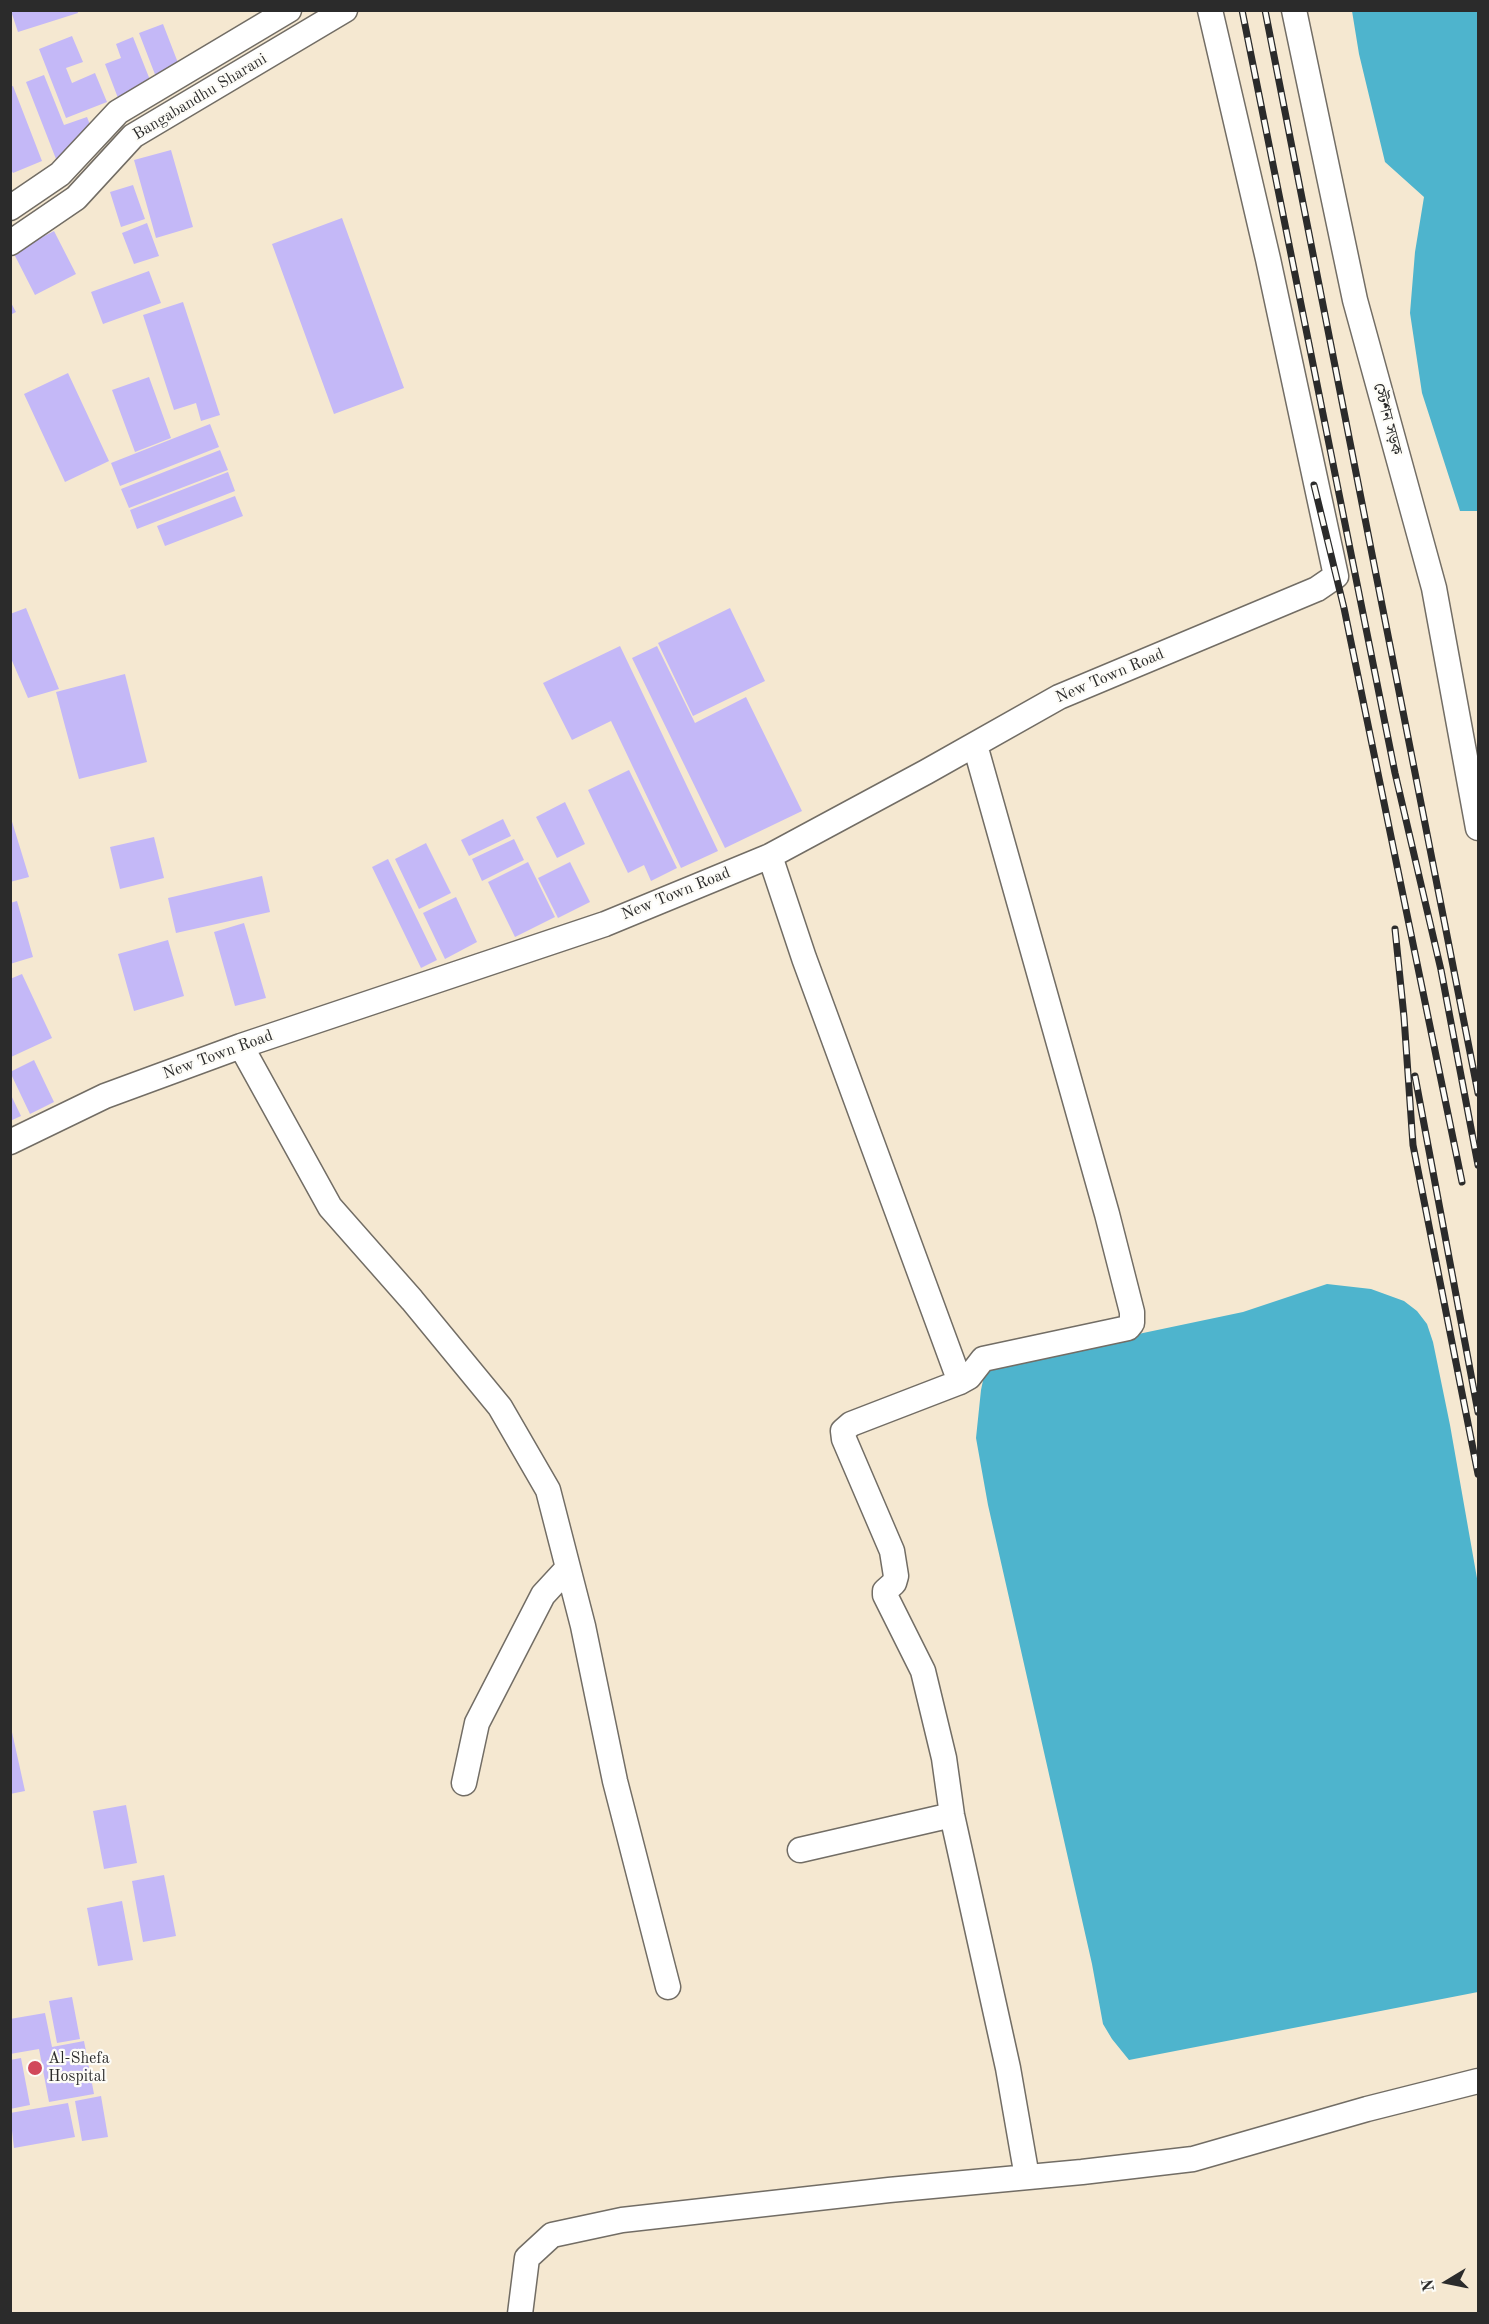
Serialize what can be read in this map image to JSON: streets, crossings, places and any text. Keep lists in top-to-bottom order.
{
  "streets": {
    "street": ["Bangabandhu Sharani", "স্টেশন সড়ক", "New Town Road"]
  },
  "places": ["Al-Shefa Hospital"],
  "north": "left"
}
